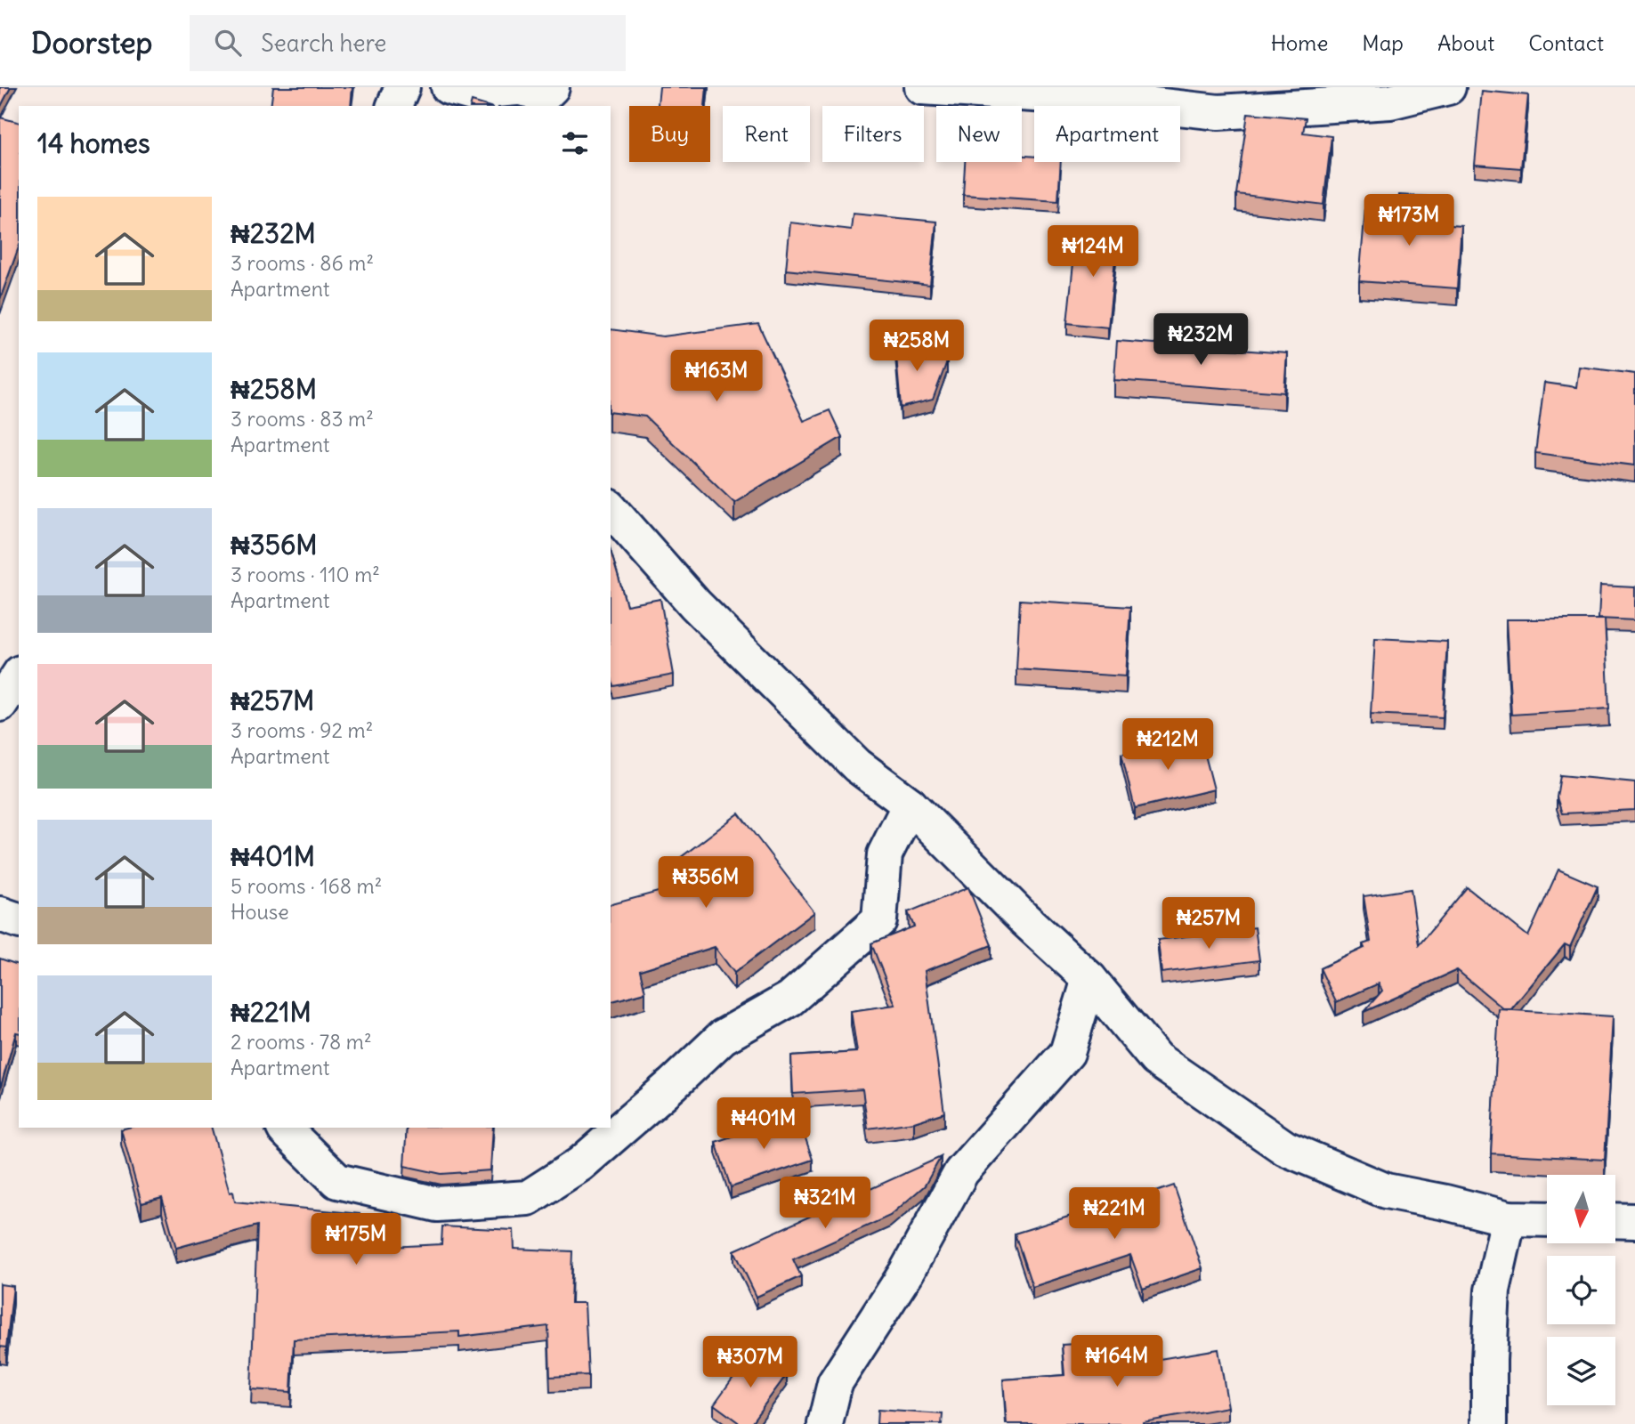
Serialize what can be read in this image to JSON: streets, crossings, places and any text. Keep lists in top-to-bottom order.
{
  "north": "bottom",
  "page": {
    "header": "Doorstep",
    "search": "Search here",
    "nav": [
      "Home",
      "Map",
      "About",
      "Contact"
    ],
    "chip": [
      "Buy",
      "Rent",
      "Filters",
      "New",
      "Apartment"
    ],
    "heading": "14 homes",
    "list": [
      {
        "name": "₦232M",
        "note": "3 rooms · 86 m² · Apartment"
      },
      {
        "name": "₦258M",
        "note": "3 rooms · 83 m² · Apartment"
      },
      {
        "name": "₦356M",
        "note": "3 rooms · 110 m² · Apartment"
      },
      {
        "name": "₦257M",
        "note": "3 rooms · 92 m² · Apartment"
      },
      {
        "name": "₦401M",
        "note": "5 rooms · 168 m² · House"
      },
      {
        "name": "₦221M",
        "note": "2 rooms · 78 m² · Apartment"
      }
    ],
    "price": [
      "₦173M",
      "₦124M",
      "₦232M",
      "₦258M",
      "₦163M",
      "₦212M",
      "₦356M",
      "₦257M",
      "₦401M",
      "₦321M",
      "₦221M",
      "₦175M",
      "₦164M",
      "₦307M"
    ]
  }
}
